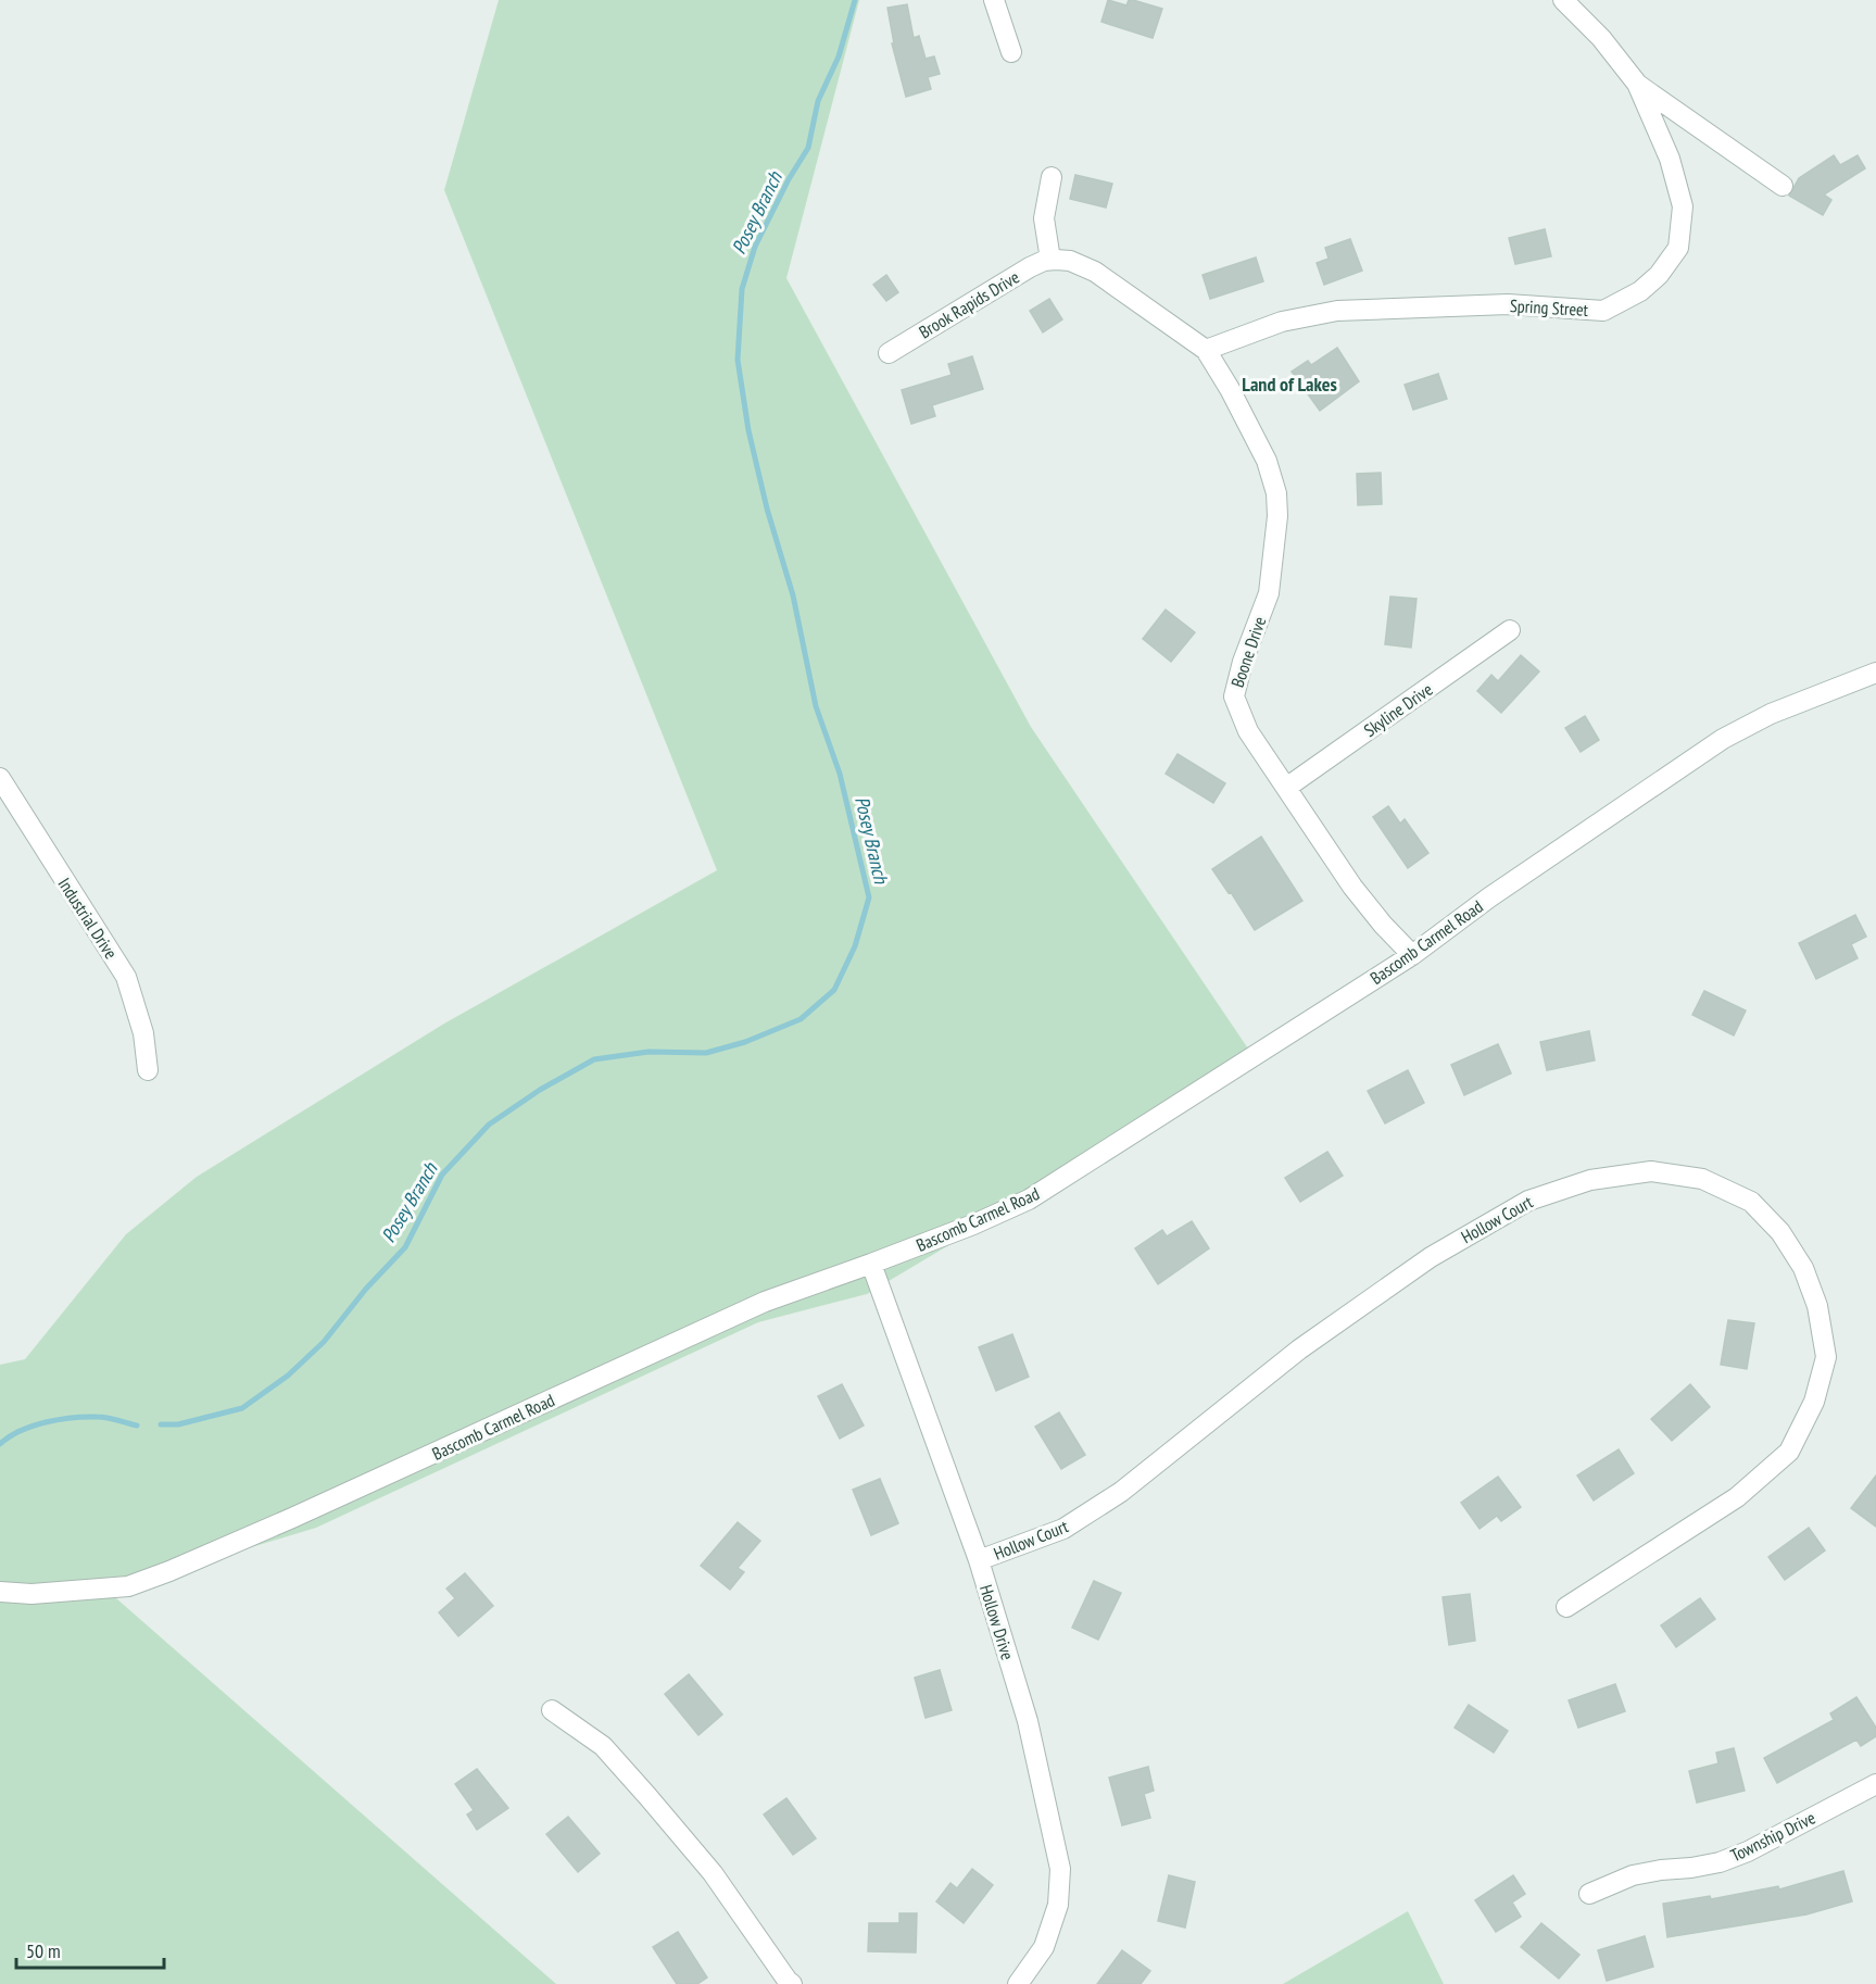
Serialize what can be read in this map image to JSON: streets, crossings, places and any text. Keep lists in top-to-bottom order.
{
  "streets": {
    "street": [
      "Brook Rapids Drive",
      "Spring Street",
      "Boone Drive",
      "Skyline Drive",
      "Industrial Drive",
      "Bascomb Carmel Road",
      "Hollow Court",
      "Hollow Drive",
      "Township Drive"
    ]
  },
  "crossings": [
    ["Spring Street", "Boone Drive"],
    ["Boone Drive", "Skyline Drive"],
    ["Boone Drive", "Bascomb Carmel Road"],
    ["Bascomb Carmel Road", "Hollow Drive"],
    ["Hollow Court", "Hollow Drive"]
  ],
  "districts": ["Land of Lakes"],
  "water": ["Posey Branch"],
  "scale_bar": "50 m"
}
